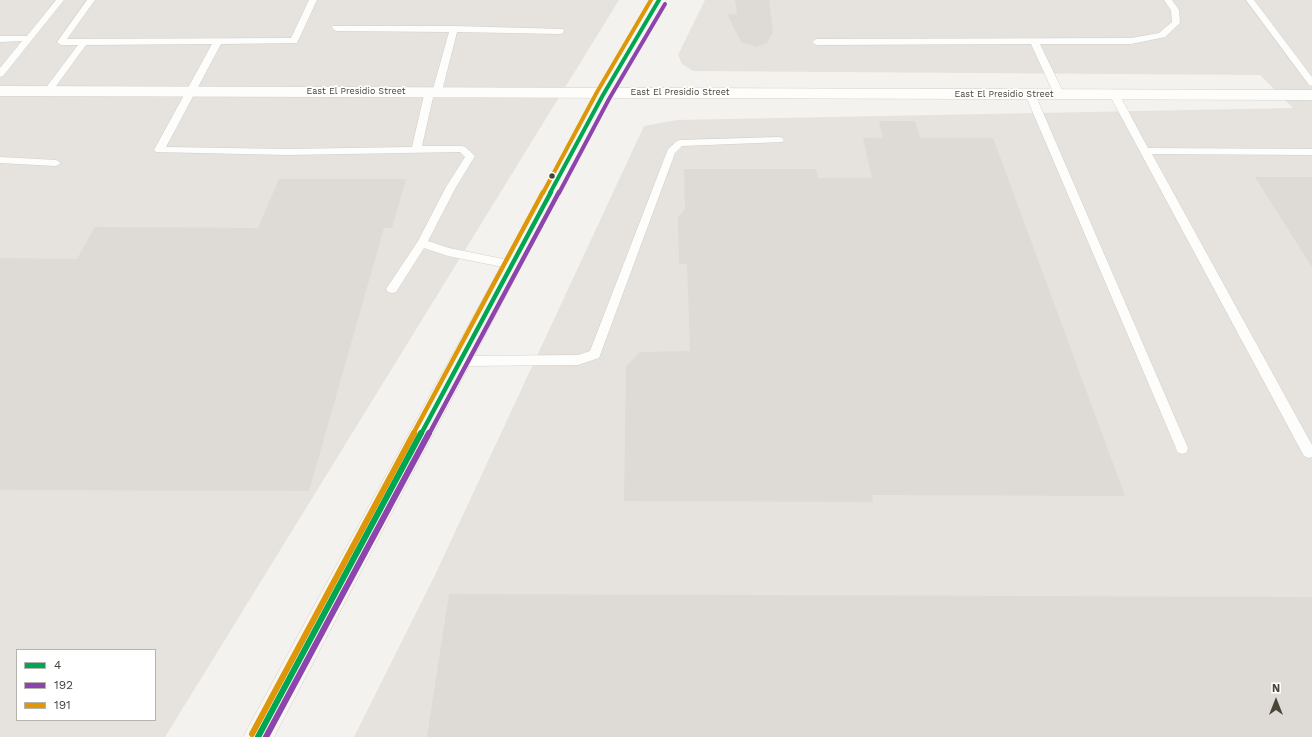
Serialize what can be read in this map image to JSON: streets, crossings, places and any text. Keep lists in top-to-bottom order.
{
  "streets": {
    "street": ["East El Presidio Street"]
  },
  "lines": ["transit line 4", "transit line 191", "transit line 192"],
  "legend": ["4", "192", "191"],
  "north": "top"
}
